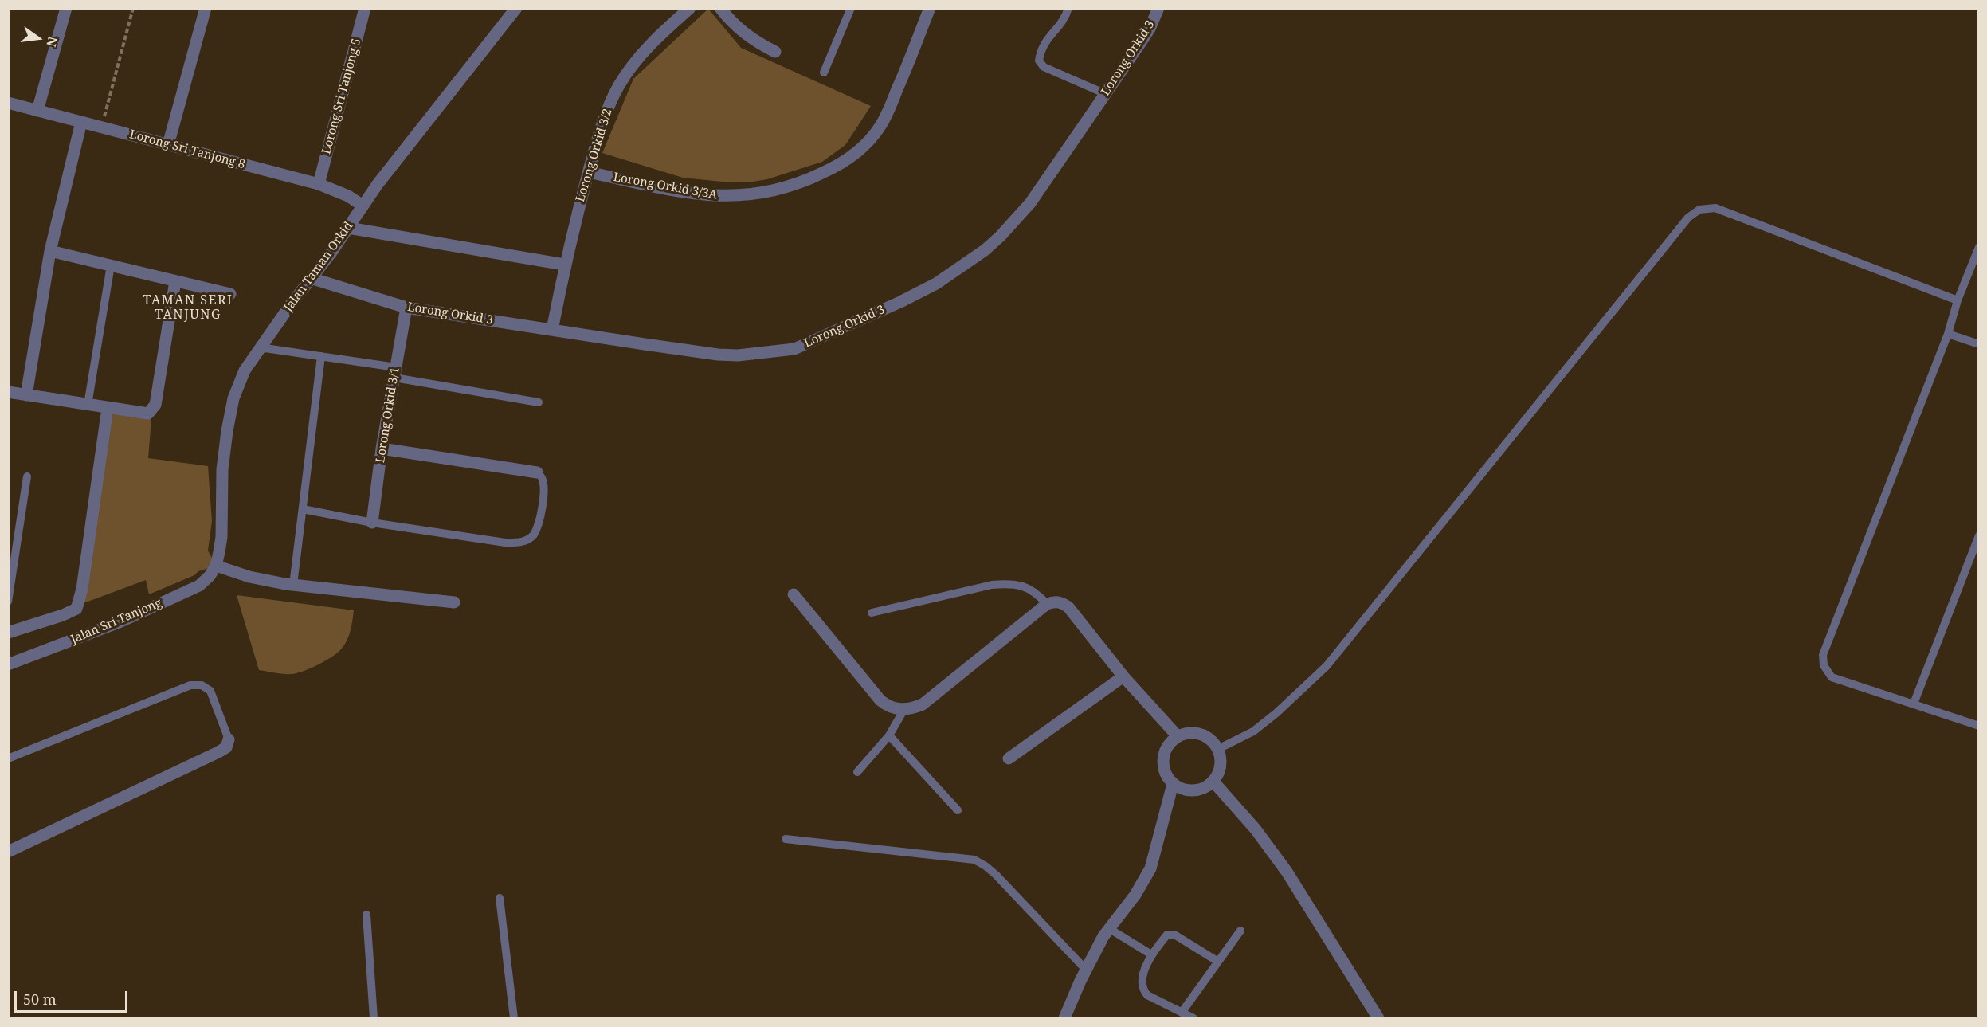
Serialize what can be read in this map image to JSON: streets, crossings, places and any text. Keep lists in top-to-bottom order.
{
  "streets": {
    "street": [
      "Lorong Orkid 3",
      "Lorong Sri Tanjong 5",
      "Lorong Sri Tanjong 8",
      "Lorong Orkid 3/2",
      "Lorong Orkid 3/3A",
      "Jalan Taman Orkid",
      "Lorong Orkid 3/1",
      "Jalan Sri Tanjong"
    ]
  },
  "crossings": [
    ["Lorong Orkid 3", "Lorong Orkid 3/2"],
    ["Lorong Orkid 3", "Jalan Taman Orkid"],
    ["Lorong Orkid 3", "Lorong Orkid 3/1"],
    ["Lorong Sri Tanjong 5", "Lorong Sri Tanjong 8"],
    ["Lorong Sri Tanjong 8", "Jalan Taman Orkid"],
    ["Lorong Orkid 3/2", "Lorong Orkid 3/3A"],
    ["Jalan Taman Orkid", "Jalan Sri Tanjong"]
  ],
  "districts": ["TAMAN SERI TANJUNG"],
  "scale_bar": "50 m",
  "north": "right"
}
